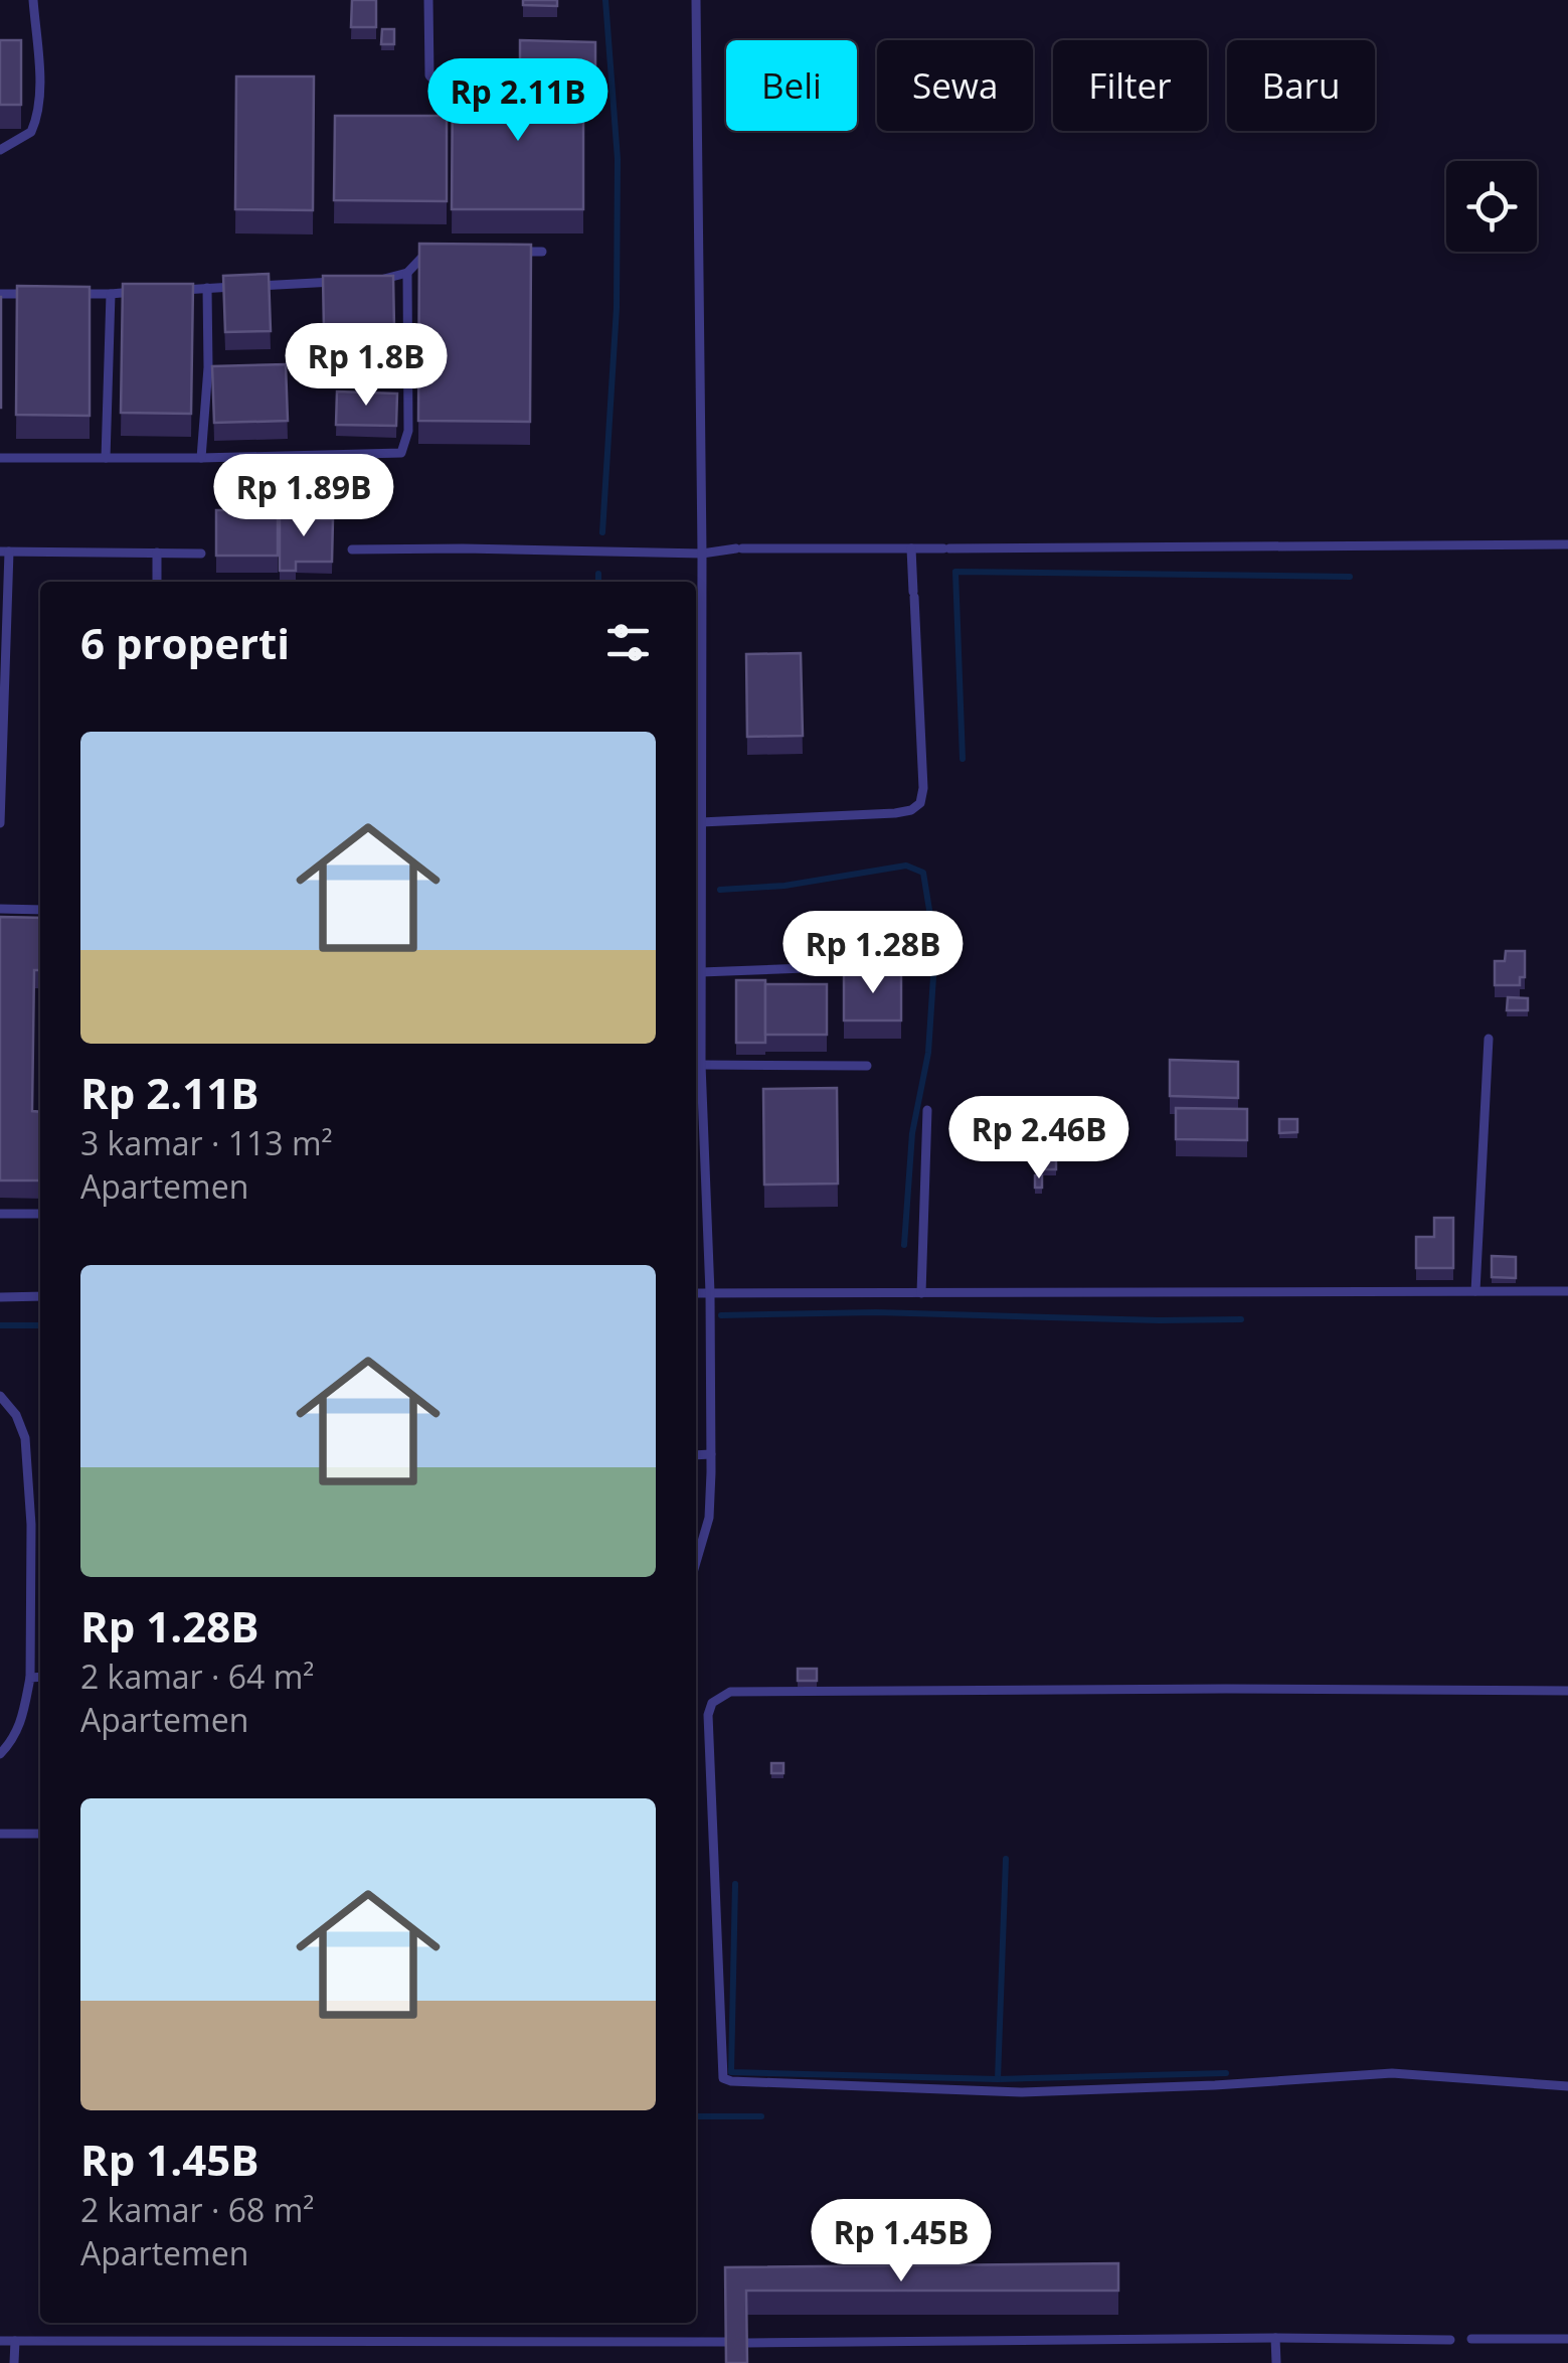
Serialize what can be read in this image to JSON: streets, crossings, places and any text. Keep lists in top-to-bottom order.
{
  "page": {
    "chip": [
      "Beli",
      "Sewa",
      "Filter",
      "Baru"
    ],
    "price": [
      "Rp 2.11B",
      "Rp 1.8B",
      "Rp 1.89B",
      "Rp 1.28B",
      "Rp 2.46B",
      "Rp 1.45B"
    ],
    "heading": "6 properti",
    "list": [
      {
        "name": "Rp 2.11B",
        "note": "3 kamar · 113 m² · Apartemen"
      },
      {
        "name": "Rp 1.28B",
        "note": "2 kamar · 64 m² · Apartemen"
      },
      {
        "name": "Rp 1.45B",
        "note": "2 kamar · 68 m² · Apartemen"
      }
    ]
  }
}
